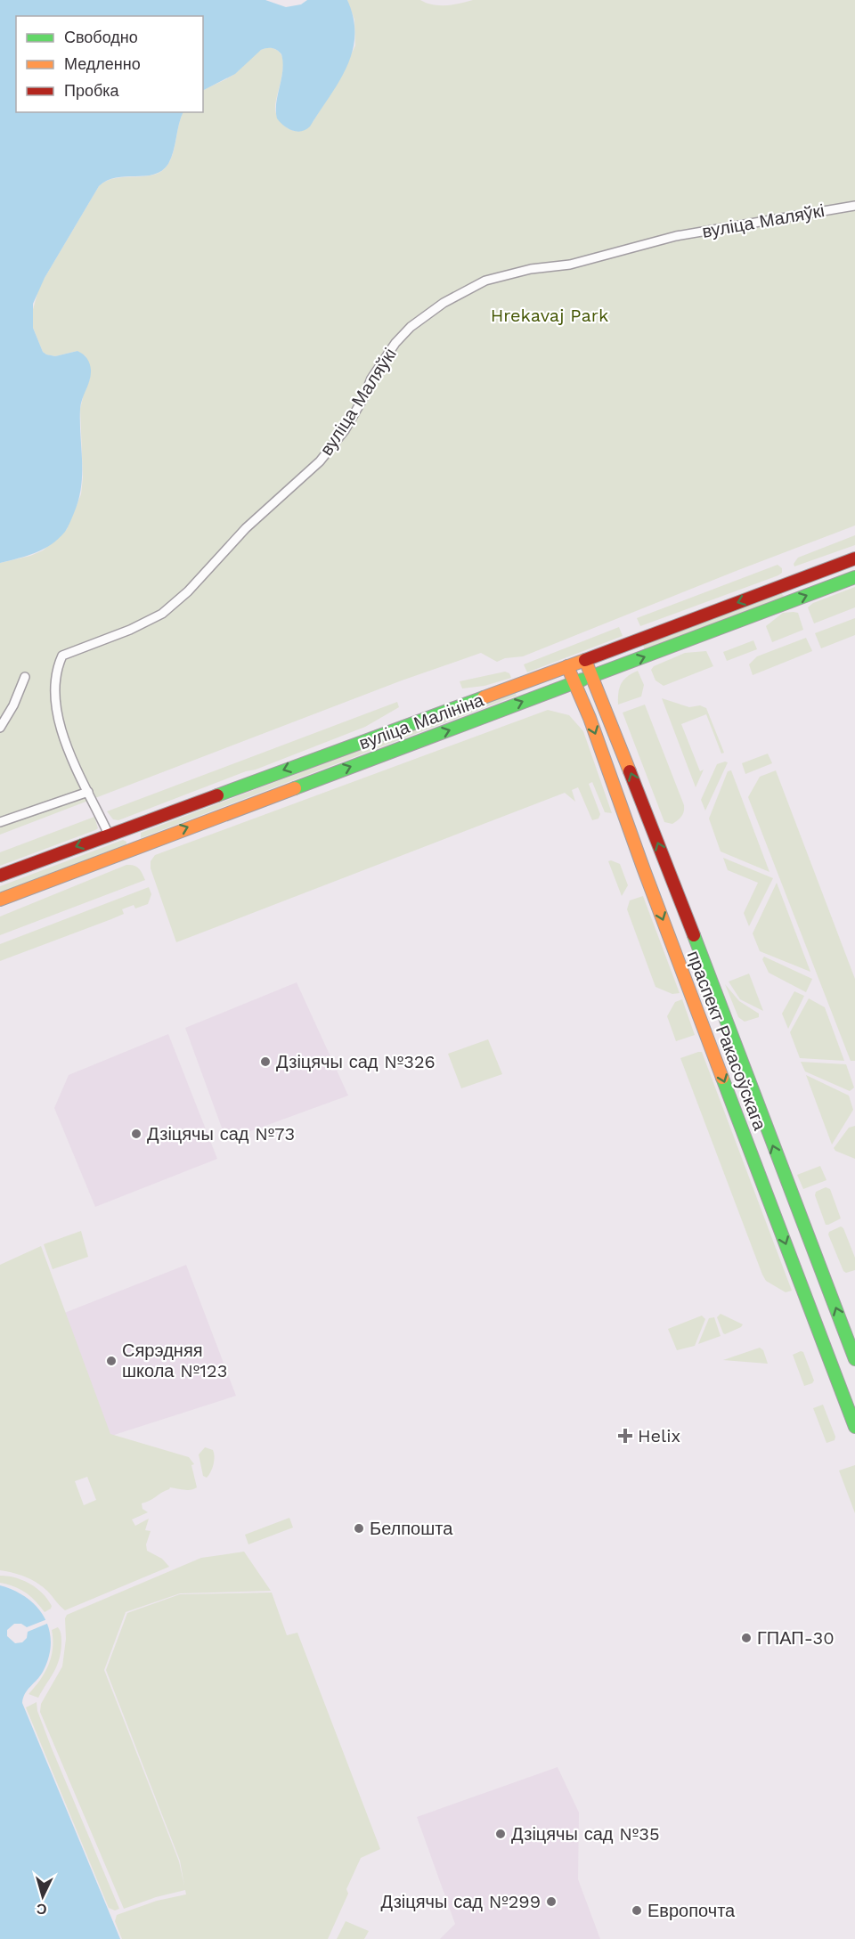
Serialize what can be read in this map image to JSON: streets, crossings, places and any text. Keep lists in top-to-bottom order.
{
  "streets": {
    "main road": ["вуліца Малініна", "праспект Ракасоўскага"],
    "street": ["вуліца Маляўкі"]
  },
  "crossings": [
    ["вуліца Маляўкі", "вуліца Малініна"],
    ["вуліца Малініна", "праспект Ракасоўскага"]
  ],
  "parks": ["Hrekavaj Park"],
  "places": {
    "other": [
      "Дзіцячы сад №326",
      "Дзіцячы сад №73",
      "Сярэдняя школа №123",
      "Белпошта",
      "ГПАП-30",
      "Дзіцячы сад №35",
      "Дзіцячы сад №299",
      "Европочта"
    ],
    "health": ["Helix"]
  },
  "legend": ["Свободно", "Медленно", "Пробка"],
  "north": "bottom"
}
